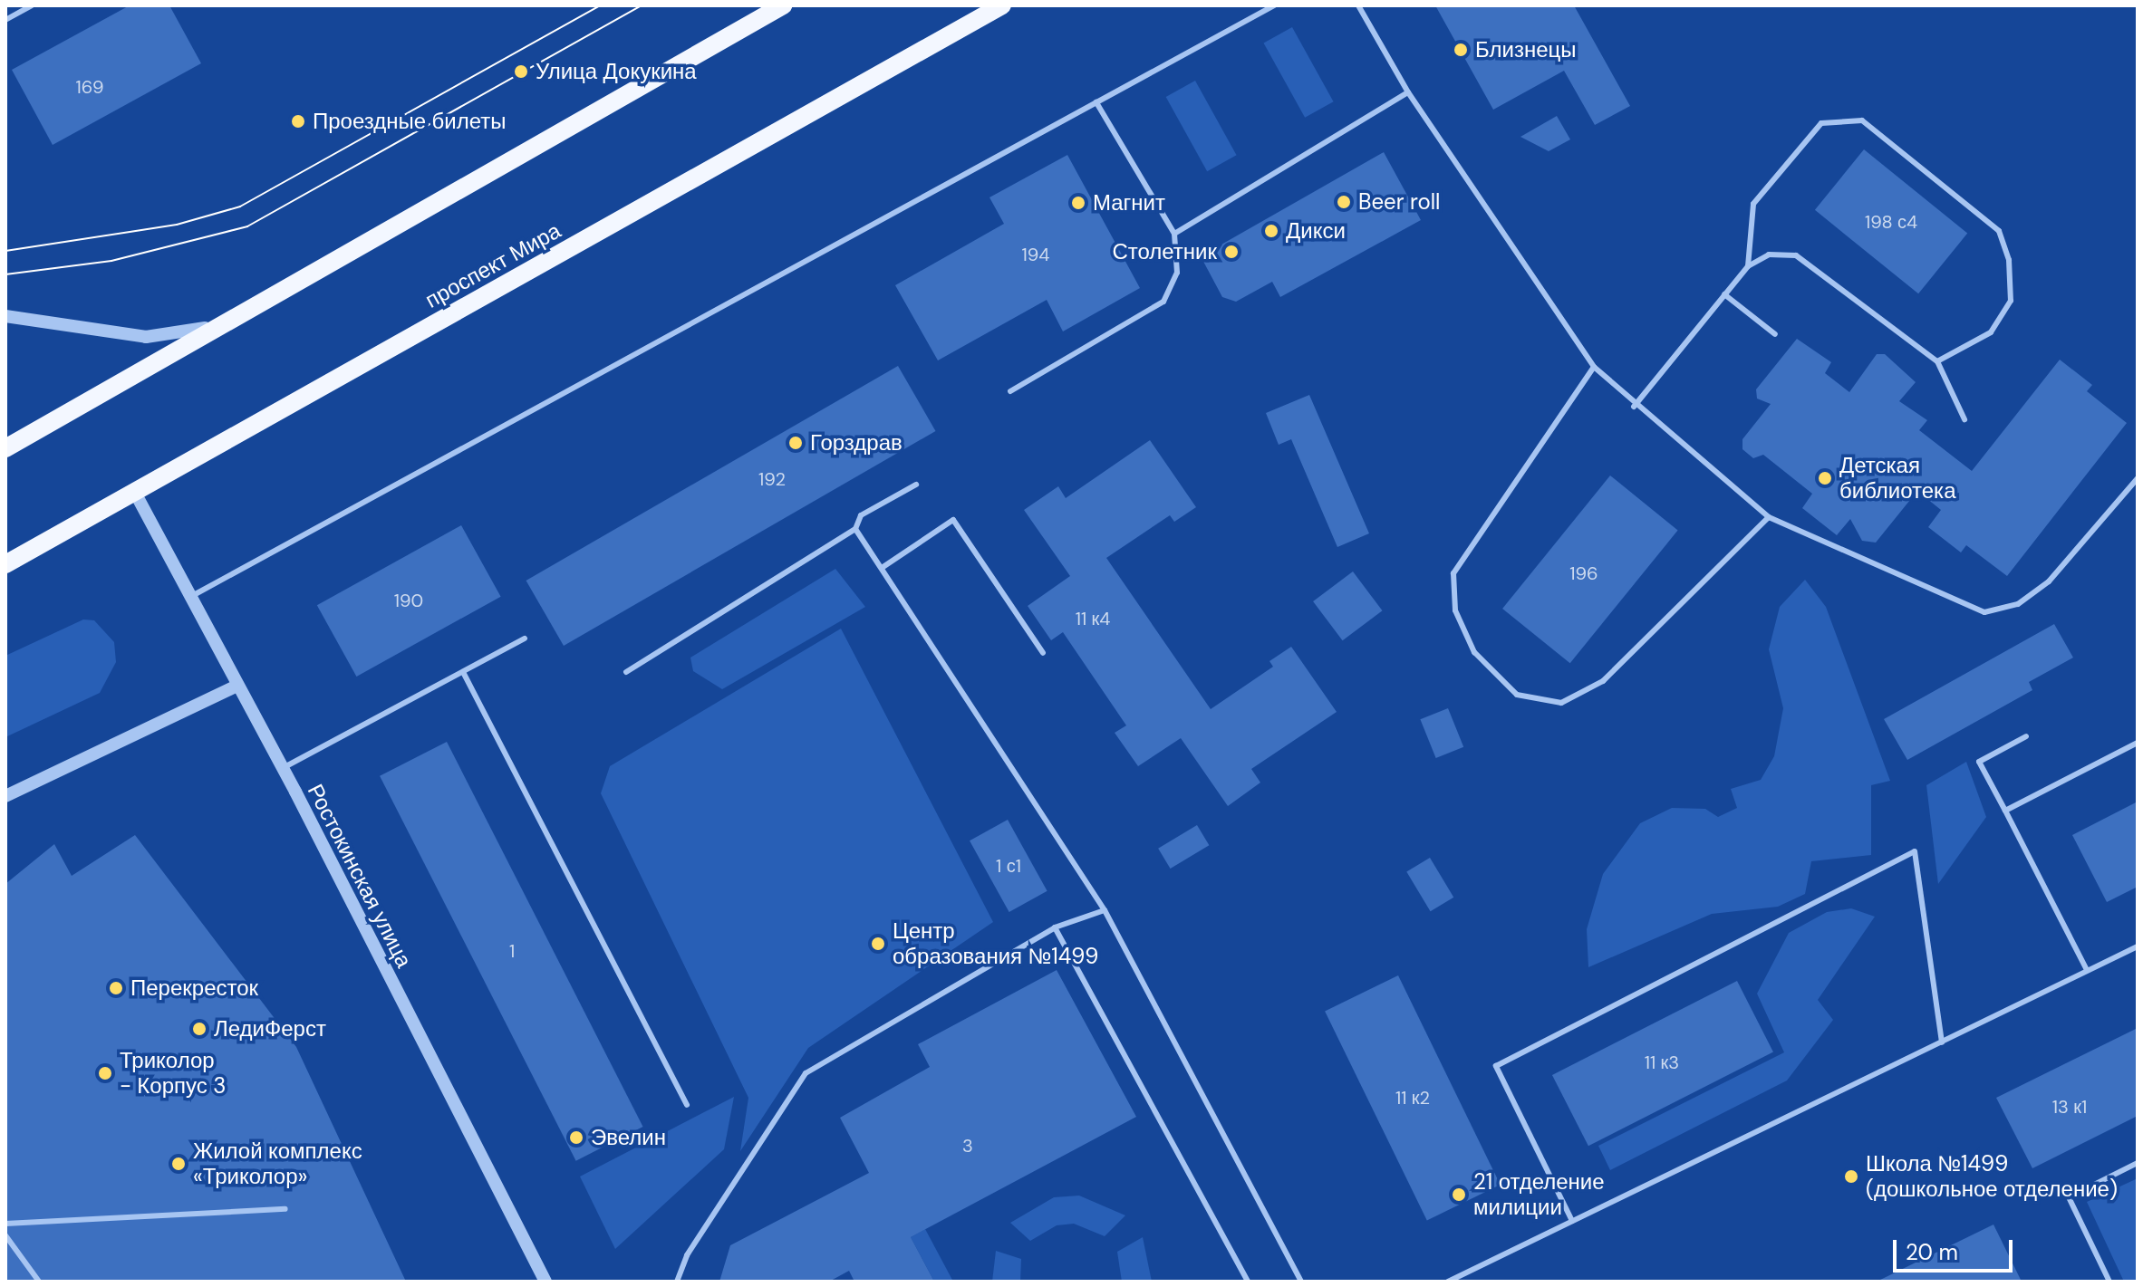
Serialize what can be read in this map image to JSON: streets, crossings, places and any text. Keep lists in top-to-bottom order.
{
  "streets": {
    "main road": ["проспект Мира"],
    "street": ["Ростокинская улица"]
  },
  "crossings": [
    ["проспект Мира", "Ростокинская улица"]
  ],
  "places": [
    "Близнецы",
    "Улица Докукина",
    "Проездные билеты",
    "Beer roll",
    "Магнит",
    "Дикси",
    "Столетник",
    "Горздрав",
    "Детская библиотека",
    "Центр образования №1499",
    "Перекресток",
    "ЛедиФерст",
    "Триколор - Корпус 3",
    "Эвелин",
    "Жилой комплекс «Триколор»",
    "Школа №1499 (дошкольное отделение)",
    "21 отделение милиции"
  ],
  "house_numbers": [
    "169",
    "198 с4",
    "194",
    "192",
    "196",
    "190",
    "11 к4",
    "1 с1",
    "1",
    "11 к3",
    "11 к2",
    "13 к1",
    "3"
  ],
  "scale_bar": "20 m"
}
